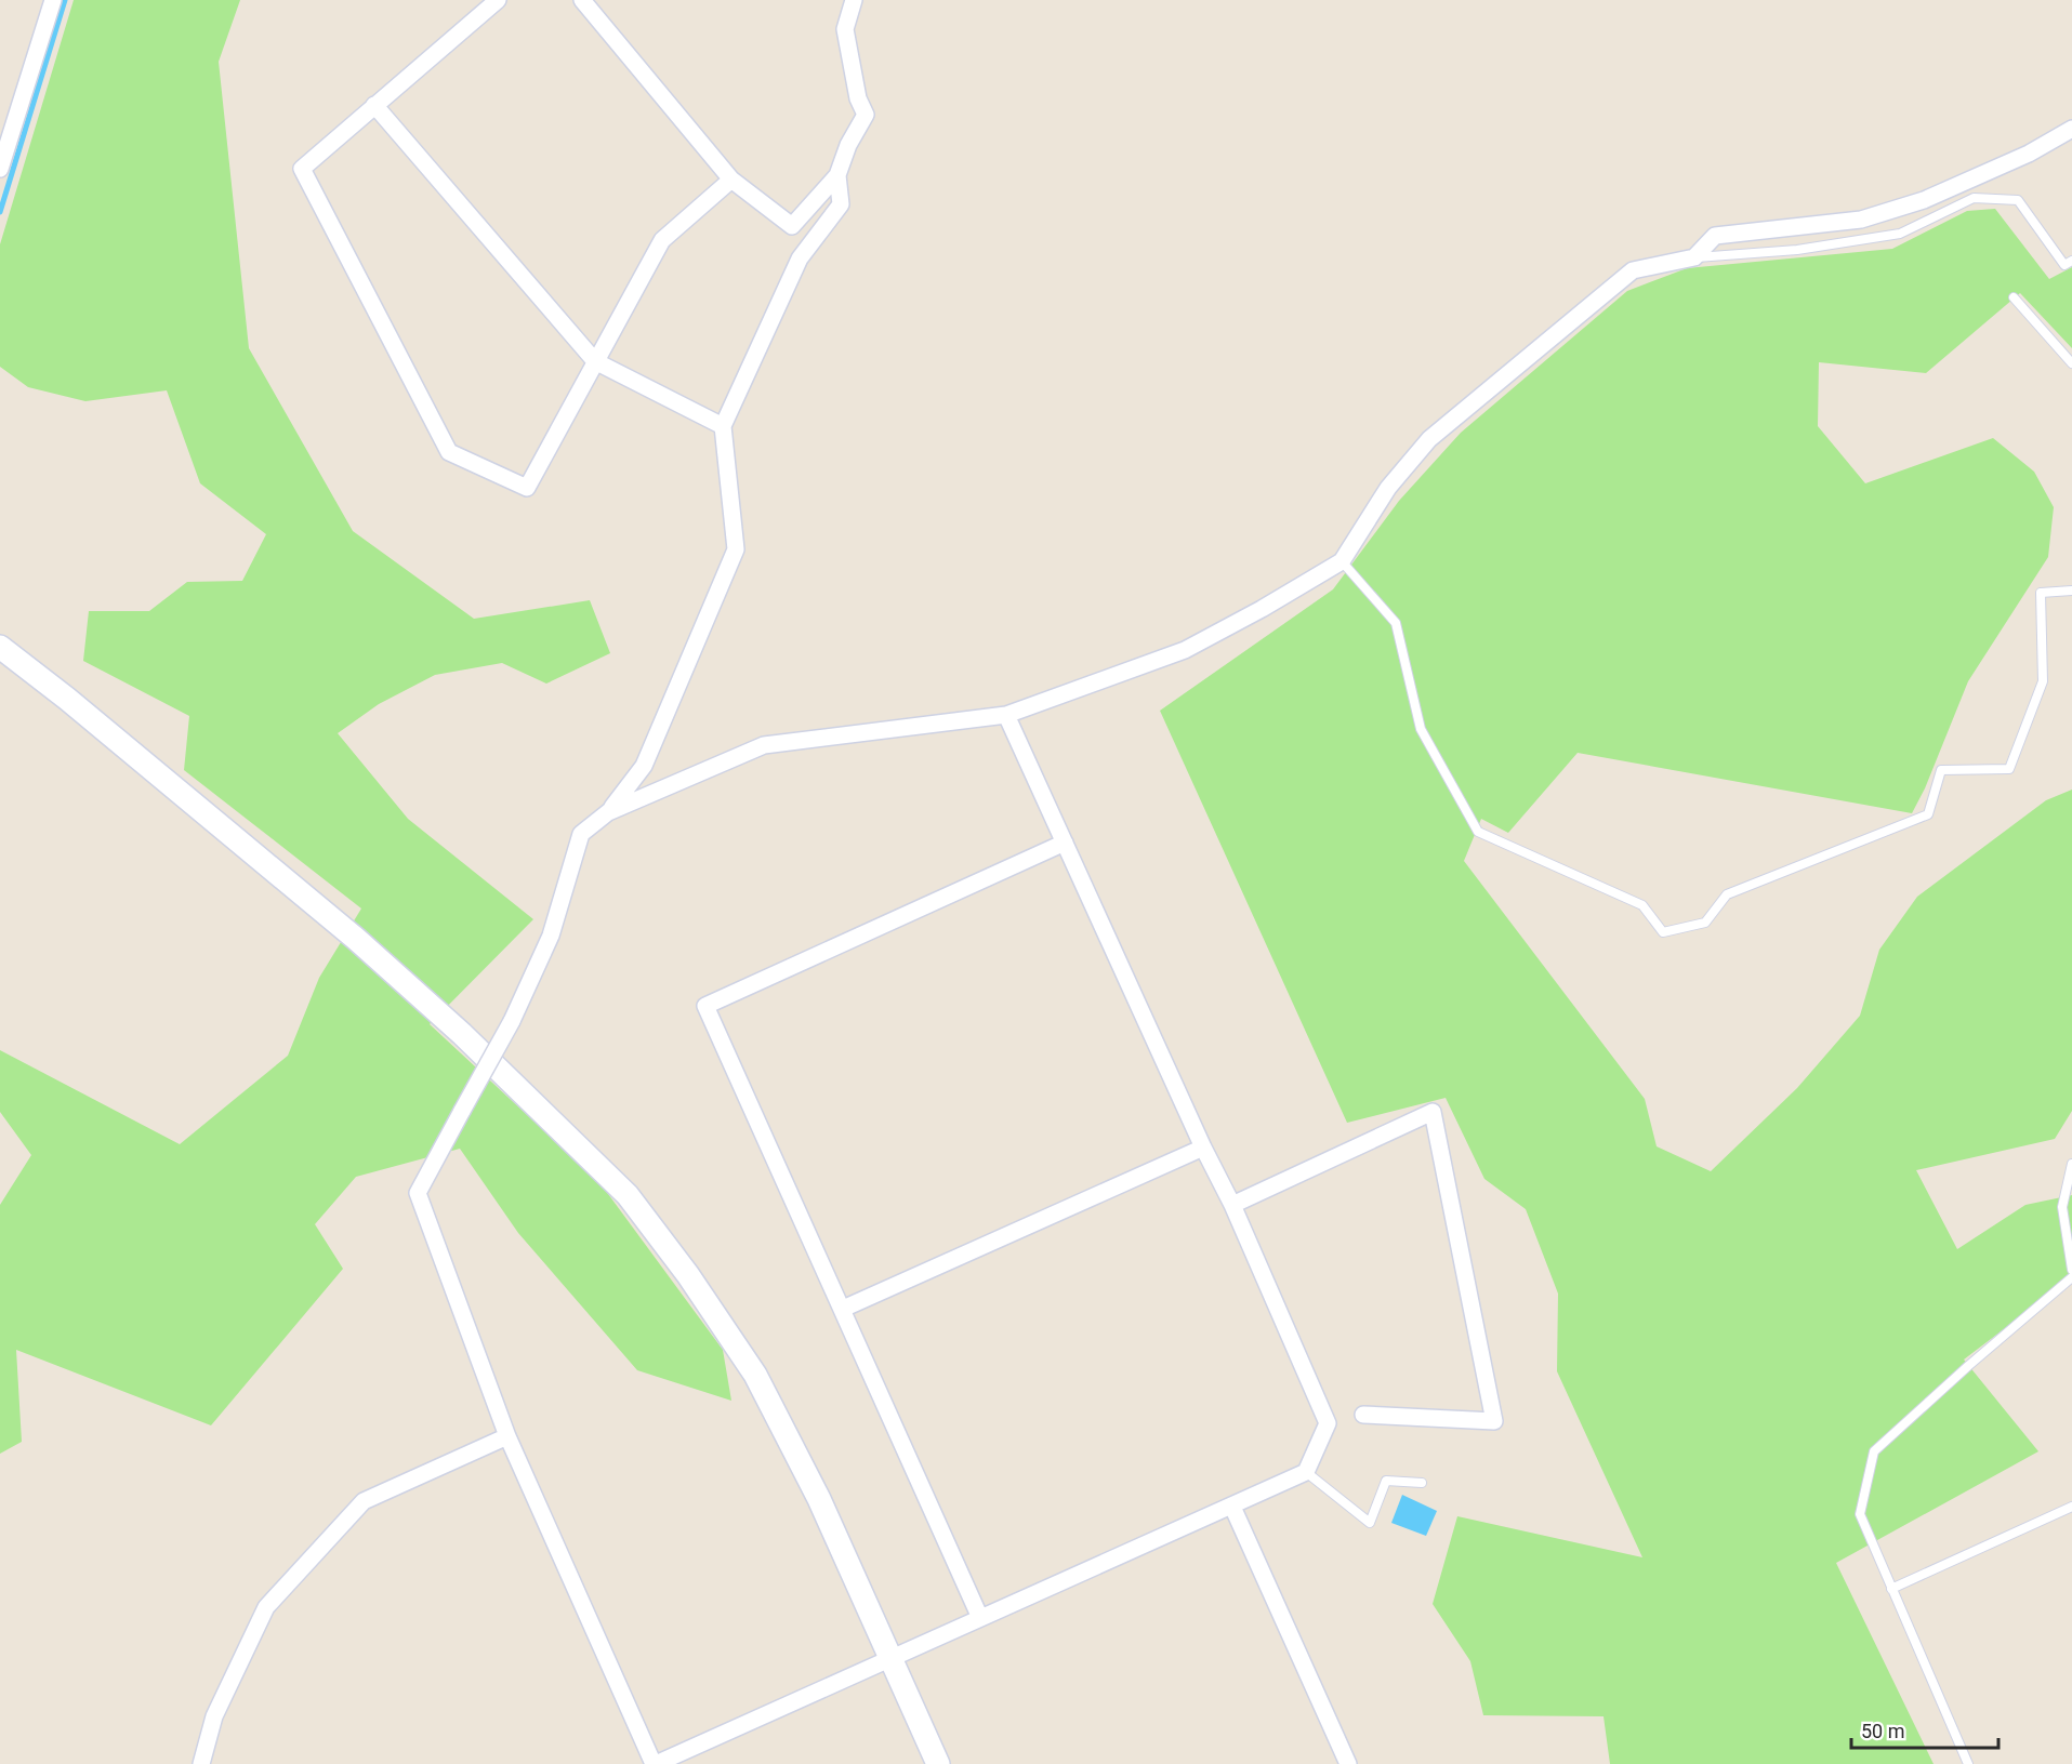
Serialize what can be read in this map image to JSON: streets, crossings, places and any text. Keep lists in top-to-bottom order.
{
  "scale_bar": "50 m"
}
